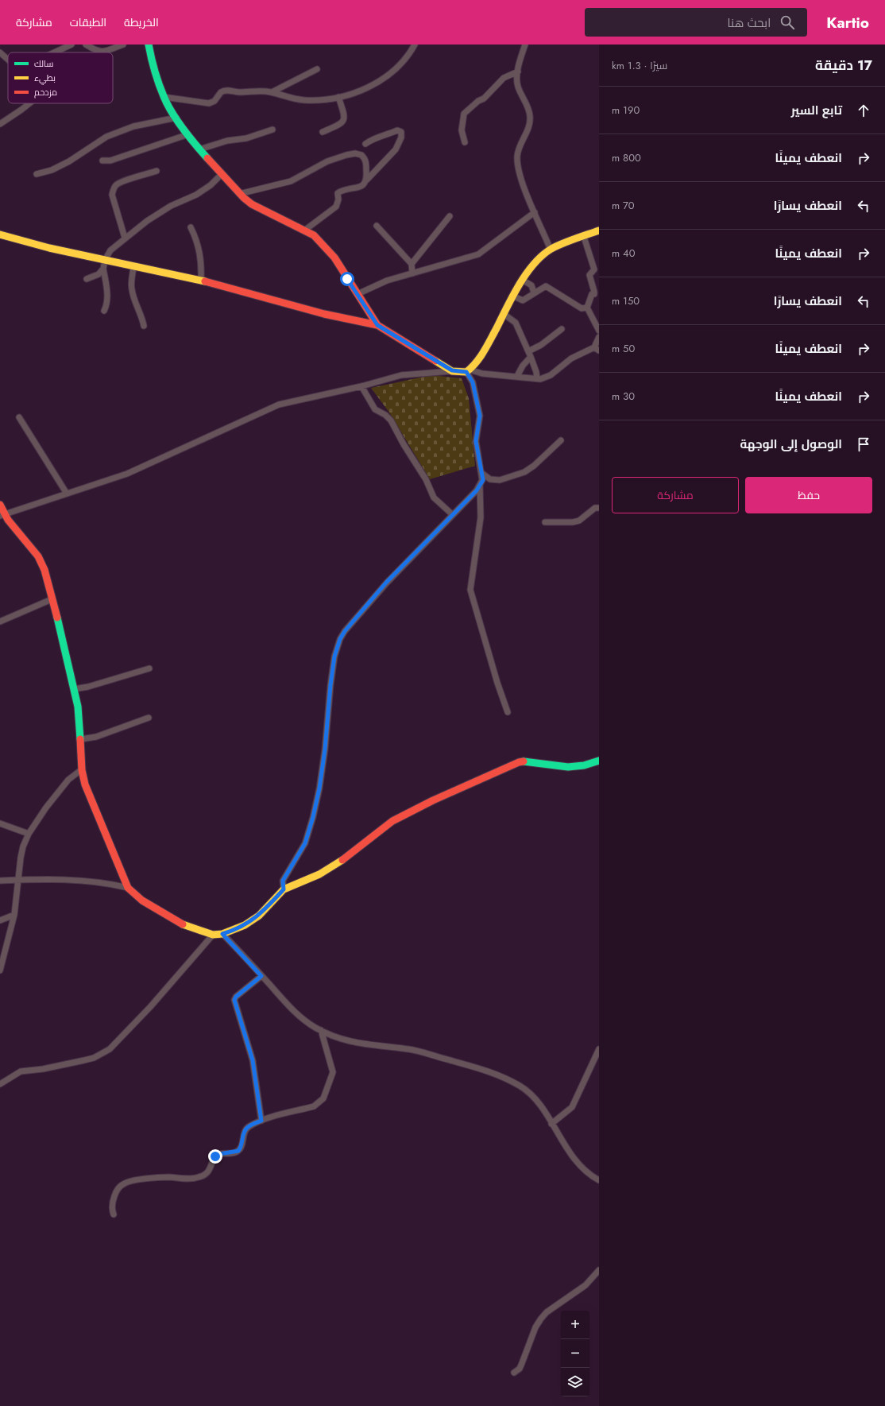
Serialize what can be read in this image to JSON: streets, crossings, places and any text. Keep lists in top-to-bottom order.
{
  "legend": ["سالك", "بطيء", "مزدحم"],
  "page": {
    "header": "Kartio",
    "search": "ابحث هنا",
    "nav": ["الخريطة", "الطبقات", "مشاركة"],
    "heading": ["17 دقيقة", "سيرًا · 1.3 km"],
    "list": [
      ["تابع السير", "190 m"],
      ["انعطف يمينًا", "800 m"],
      ["انعطف يسارًا", "70 m"],
      ["انعطف يمينًا", "40 m"],
      ["انعطف يسارًا", "150 m"],
      ["انعطف يمينًا", "50 m"],
      ["انعطف يمينًا", "30 m"],
      "الوصول إلى الوجهة"
    ],
    "buttons": ["حفظ", "مشاركة"],
    "map_buttons": ["+", "−"]
  }
}
